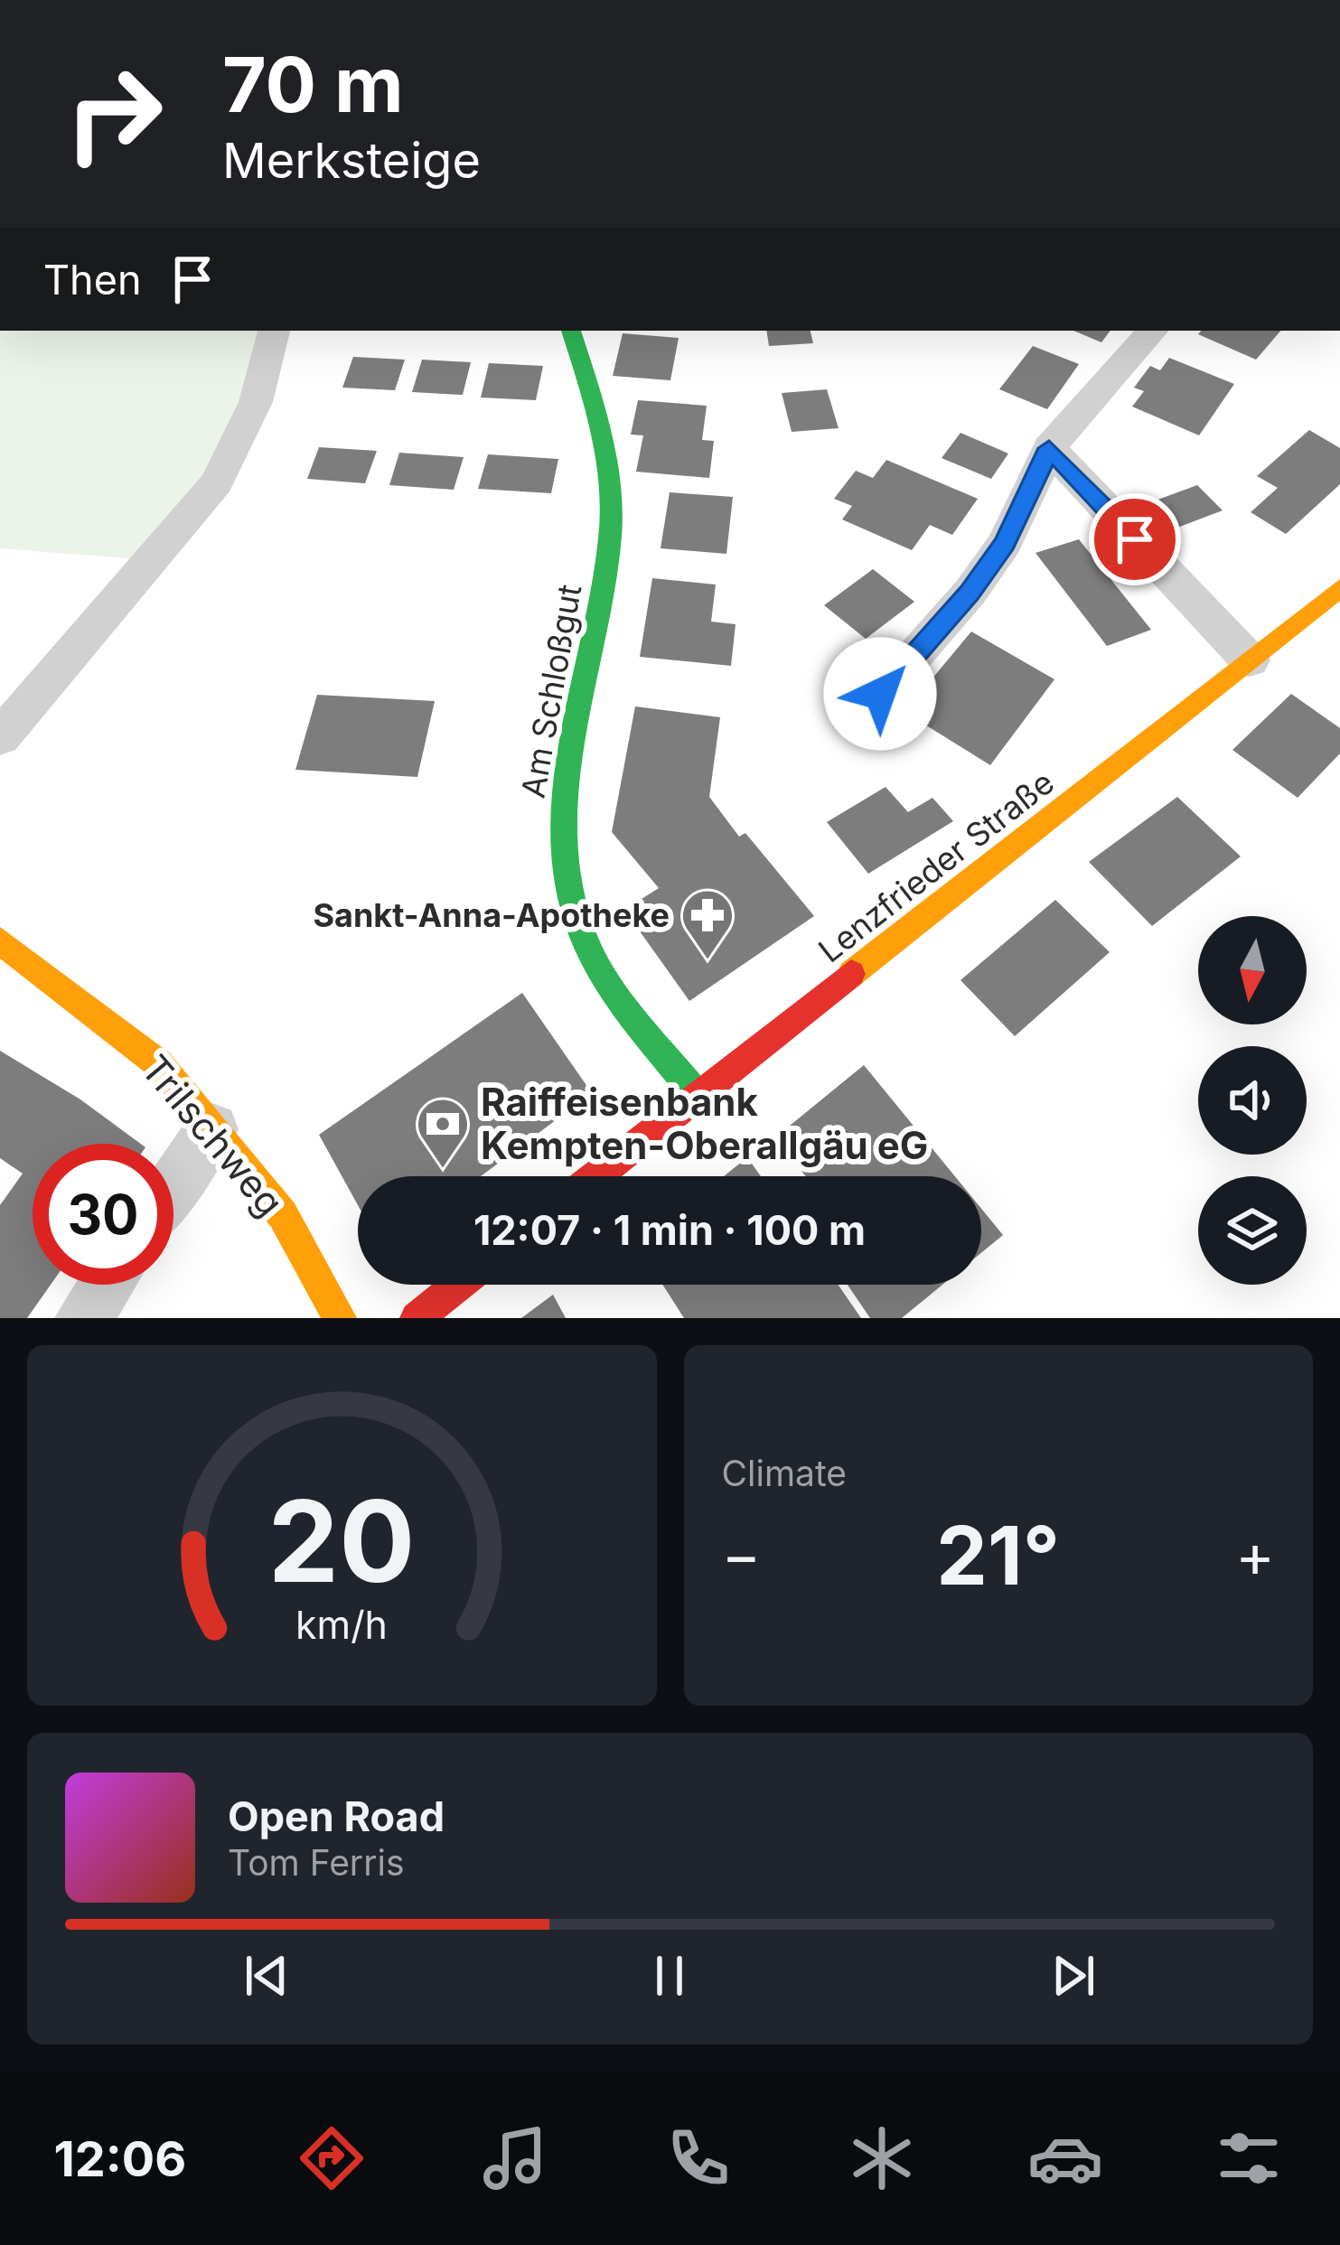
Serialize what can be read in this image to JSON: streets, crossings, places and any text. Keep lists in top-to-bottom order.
{
  "streets": {
    "street": ["Am Schloßgut", "Lenzfrieder Straße", "Trilschweg"]
  },
  "crossings": [
    ["Am Schloßgut", "Lenzfrieder Straße"]
  ],
  "places": {
    "pharmacy": ["Sankt-Anna-Apotheke"],
    "bank": ["Raiffeisenbank Kempten-Oberallgäu eG"]
  },
  "north": "bottom",
  "page": {
    "turn": ["70 m", "Merksteige"],
    "then": "Then",
    "limit": "30",
    "trip": "12:07 · 1 min · 100 m",
    "tile": "Climate",
    "heat": ["−", "21°", "+"],
    "song": ["Open Road", "Tom Ferris"],
    "tabs": "12:06",
    "gauge": ["20", "km/h"]
  }
}
